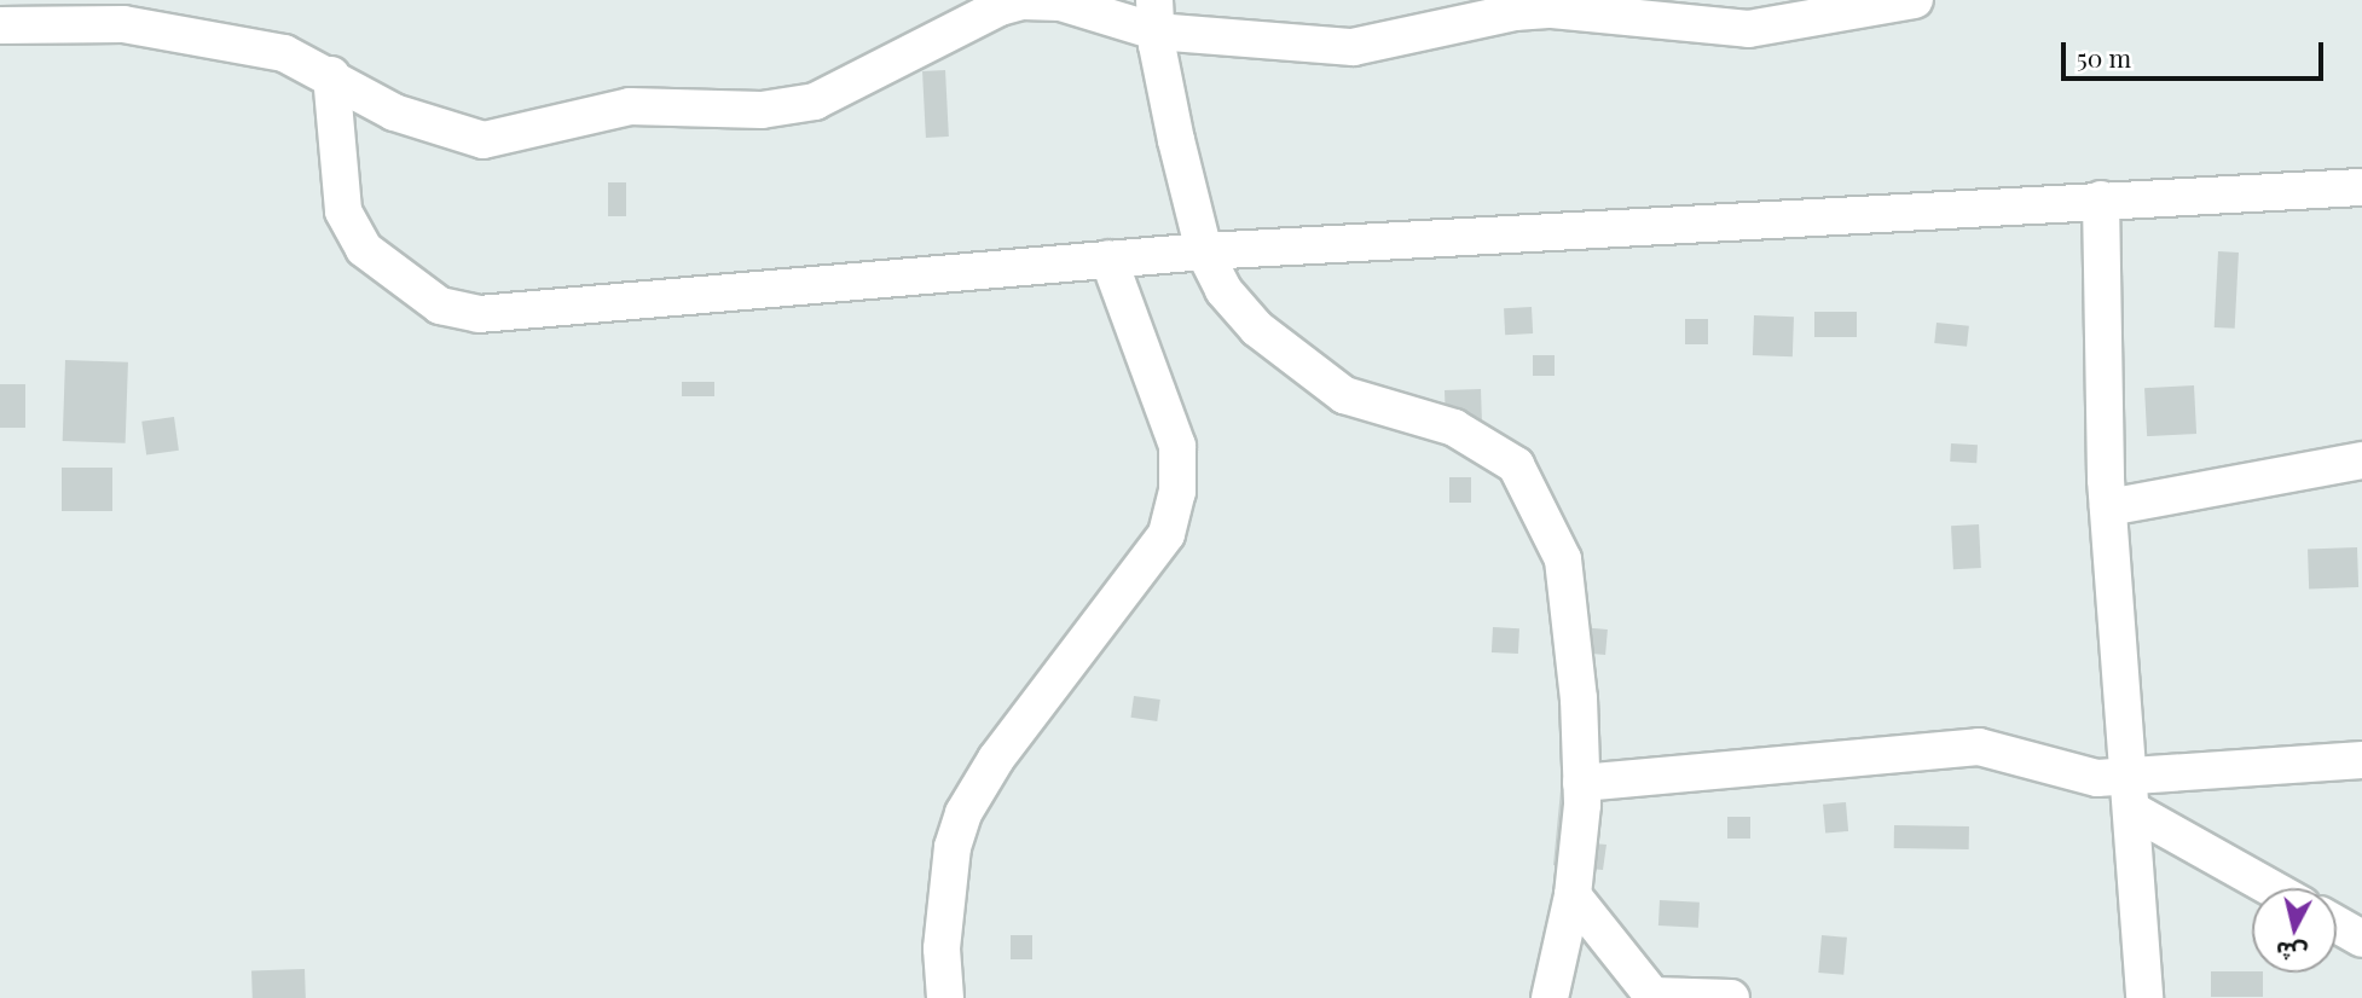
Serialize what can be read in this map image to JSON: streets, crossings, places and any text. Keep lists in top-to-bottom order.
{
  "scale_bar": "50 m",
  "north": "bottom"
}
